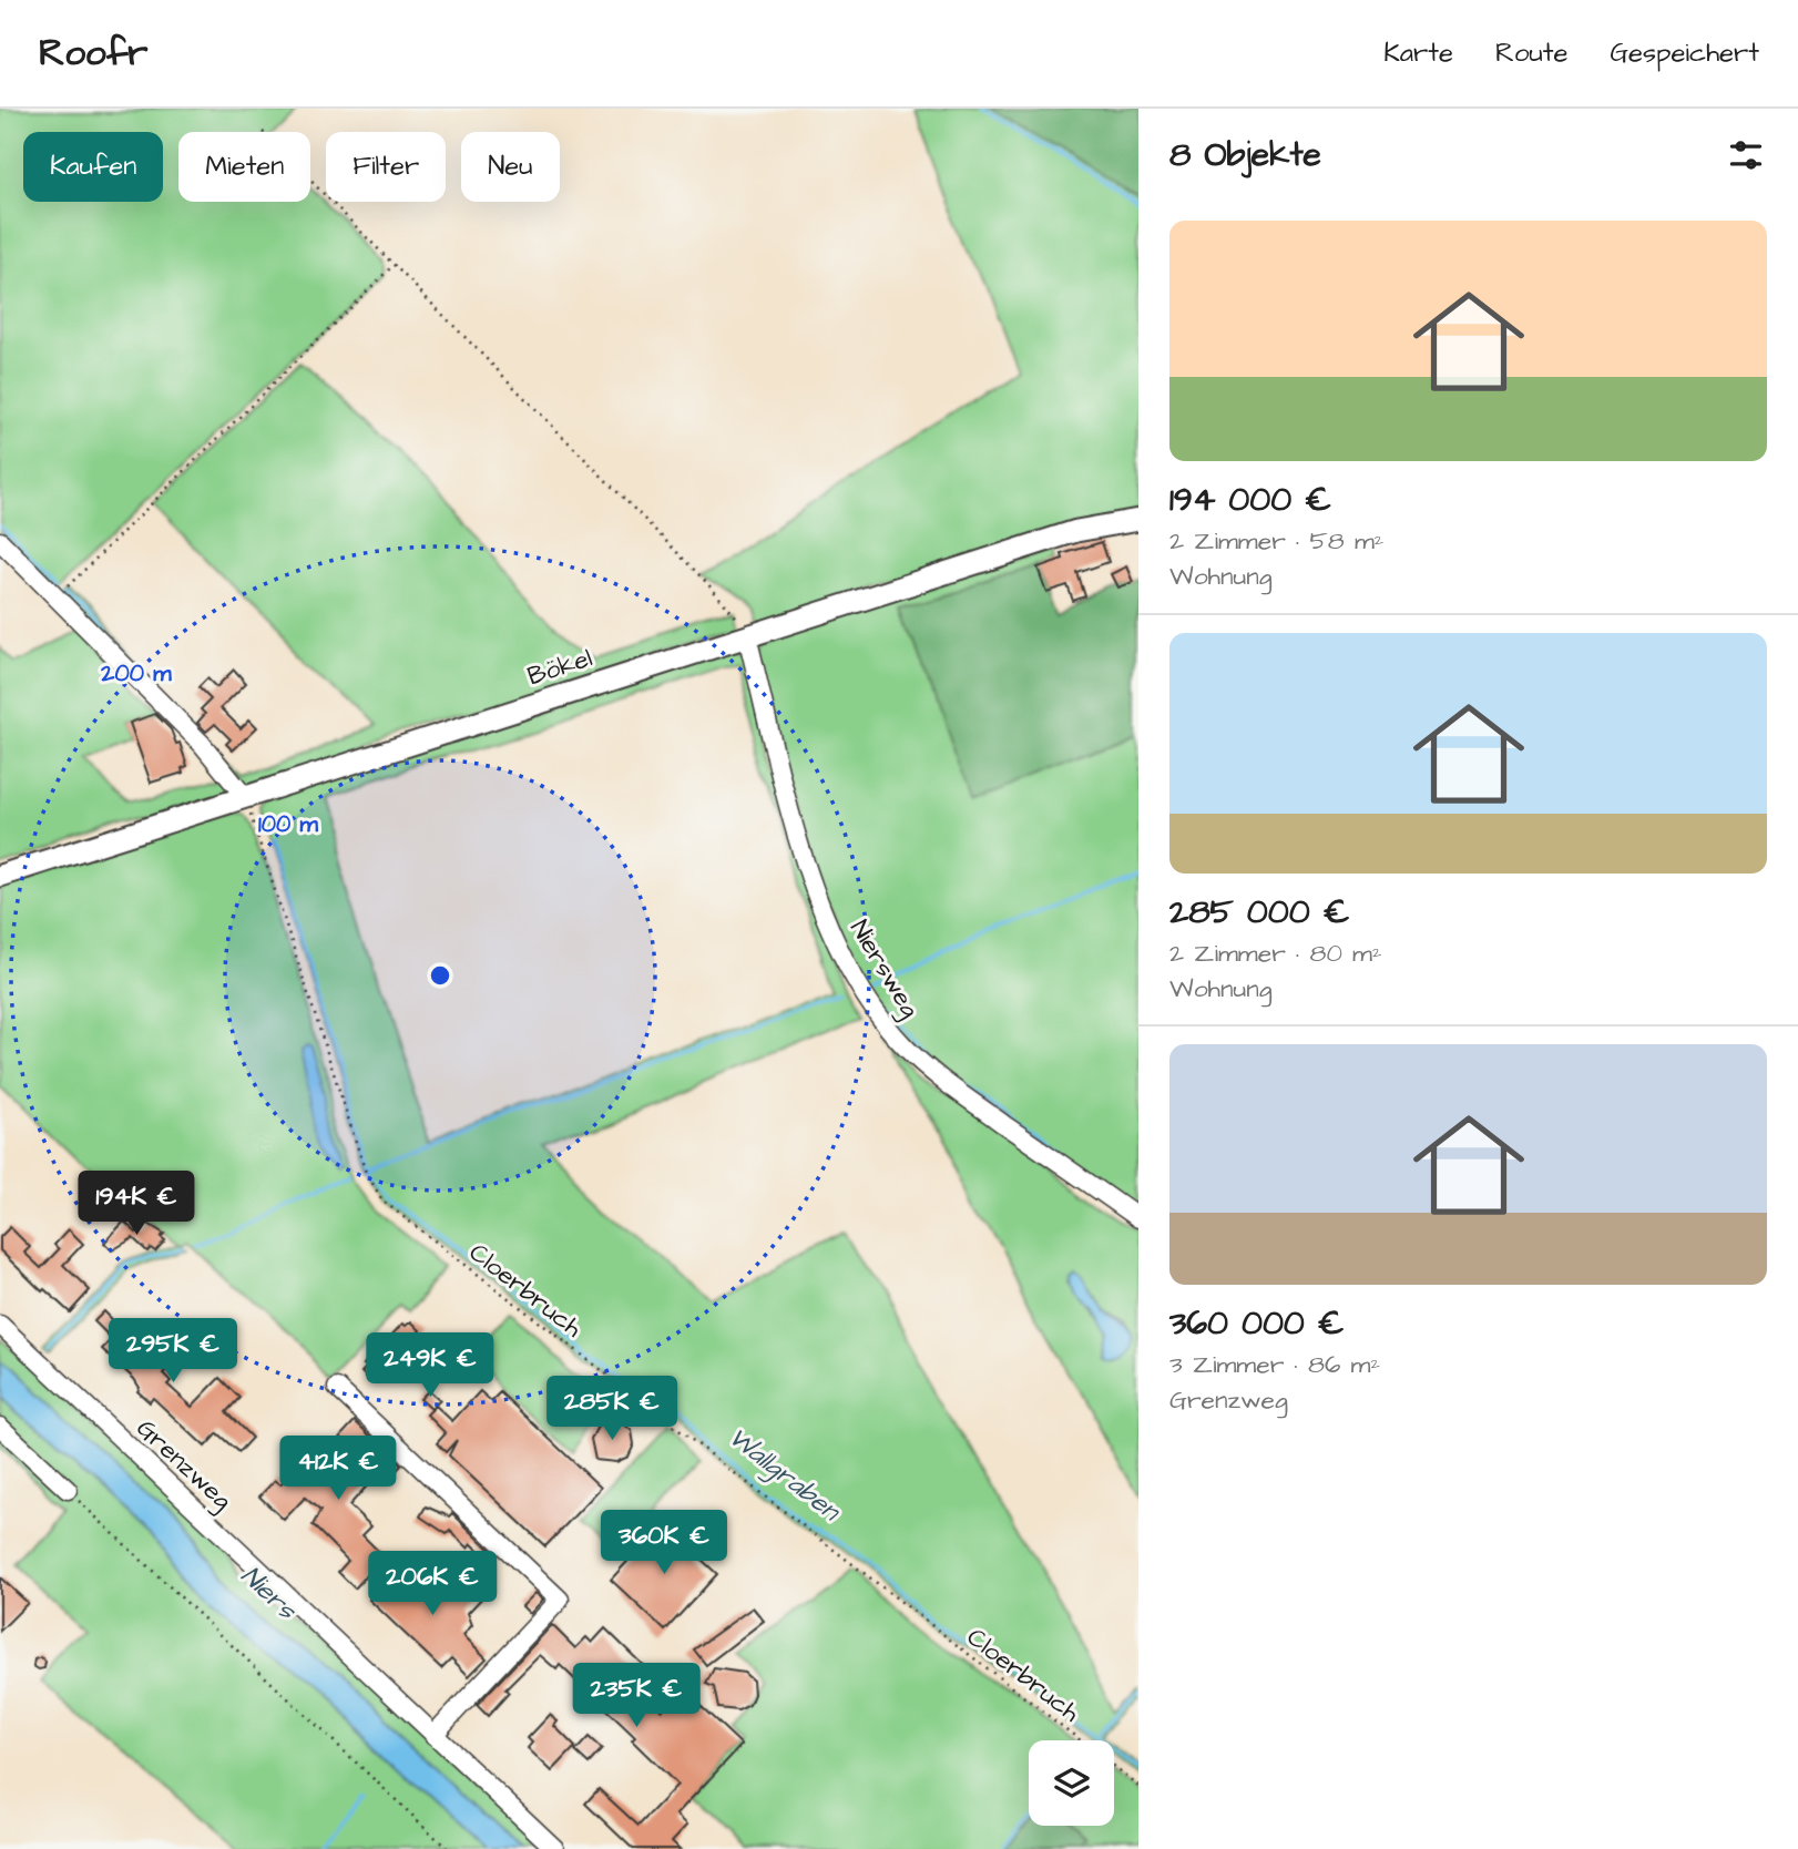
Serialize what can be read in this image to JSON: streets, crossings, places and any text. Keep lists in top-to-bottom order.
{
  "streets": {
    "main road": ["Bökel"],
    "street": ["Niersweg", "Grenzweg"],
    "path": ["Cloerbruch"]
  },
  "crossings": [
    ["Bökel", "Niersweg"],
    ["Bökel", "Cloerbruch"]
  ],
  "water": ["Wallgraben", "Niers"],
  "page": {
    "header": "Roofr",
    "nav": ["Karte", "Route", "Gespeichert"],
    "heading": "8 Objekte",
    "chip": [
      "Kaufen",
      "Mieten",
      "Filter",
      "Neu"
    ],
    "list": [
      {
        "name": "194 000 €",
        "note": "2 Zimmer · 58 m² · Wohnung"
      },
      {
        "name": "285 000 €",
        "note": "2 Zimmer · 80 m² · Wohnung"
      },
      {
        "name": "360 000 €",
        "note": "3 Zimmer · 86 m² · Grenzweg"
      }
    ],
    "price": [
      "194K €",
      "295K €",
      "249K €",
      "285K €",
      "412K €",
      "360K €",
      "206K €",
      "235K €"
    ]
  },
  "rings": ["200 m", "100 m"]
}
